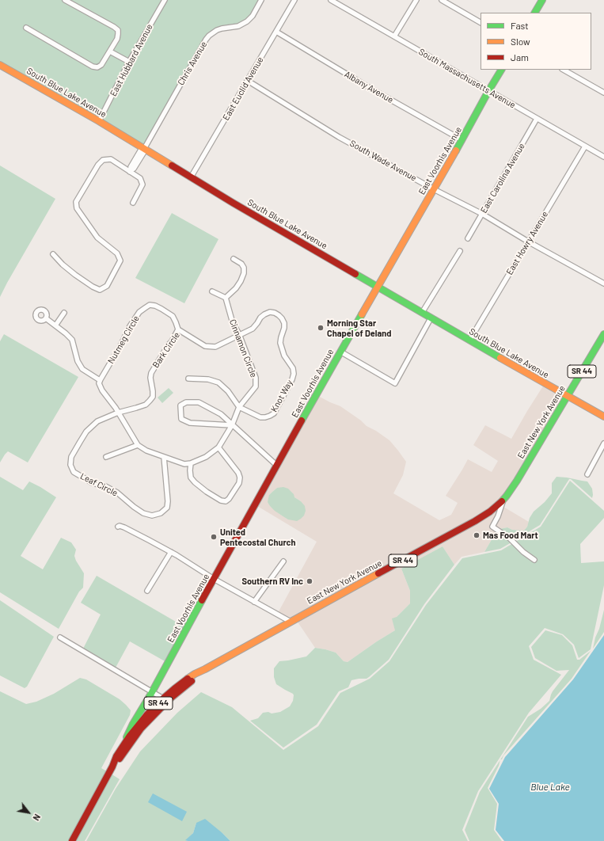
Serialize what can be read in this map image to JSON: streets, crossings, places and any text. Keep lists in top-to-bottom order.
{
  "streets": {
    "main road": [
      "South Blue Lake Avenue",
      "East Voorhis Avenue",
      "SR 44",
      "East New York Avenue"
    ],
    "street": [
      "East Hubbard Avenue",
      "Chris Avenue",
      "South Massachusetts Avenue",
      "Albany Avenue",
      "East Euclid Avenue",
      "South Wade Avenue",
      "East Carolina Avenue",
      "East Howry Avenue",
      "Nutmeg Circle",
      "Cinnamon Circle",
      "Bark Circle",
      "Knot Way",
      "Leaf Circle"
    ]
  },
  "crossings": [
    ["East Hubbard Avenue", "South Blue Lake Avenue"],
    ["Chris Avenue", "South Blue Lake Avenue"],
    ["South Massachusetts Avenue", "East Voorhis Avenue"],
    ["South Massachusetts Avenue", "East Carolina Avenue"],
    ["South Massachusetts Avenue", "East Howry Avenue"],
    ["Albany Avenue", "East Euclid Avenue"],
    ["Albany Avenue", "East Voorhis Avenue"],
    ["East Euclid Avenue", "South Blue Lake Avenue"],
    ["East Euclid Avenue", "South Wade Avenue"],
    ["South Blue Lake Avenue", "East Voorhis Avenue"],
    ["South Blue Lake Avenue", "East Howry Avenue"],
    ["South Blue Lake Avenue", "East New York Avenue"],
    ["South Wade Avenue", "East Voorhis Avenue"],
    ["South Wade Avenue", "East Carolina Avenue"],
    ["South Wade Avenue", "East Howry Avenue"],
    ["East Voorhis Avenue", "East New York Avenue"],
    ["Nutmeg Circle", "Bark Circle"],
    ["Cinnamon Circle", "Bark Circle"],
    ["Cinnamon Circle", "Knot Way"],
    ["Cinnamon Circle", "Leaf Circle"],
    ["Bark Circle", "Knot Way"],
    ["Bark Circle", "Leaf Circle"]
  ],
  "water": ["Blue Lake"],
  "places": [
    "Morning Star Chapel of Deland",
    "Mas Food Mart",
    "United Pentecostal Church",
    "Southern RV Inc"
  ],
  "legend": ["Fast", "Slow", "Jam"],
  "north": "bottom right"
}
